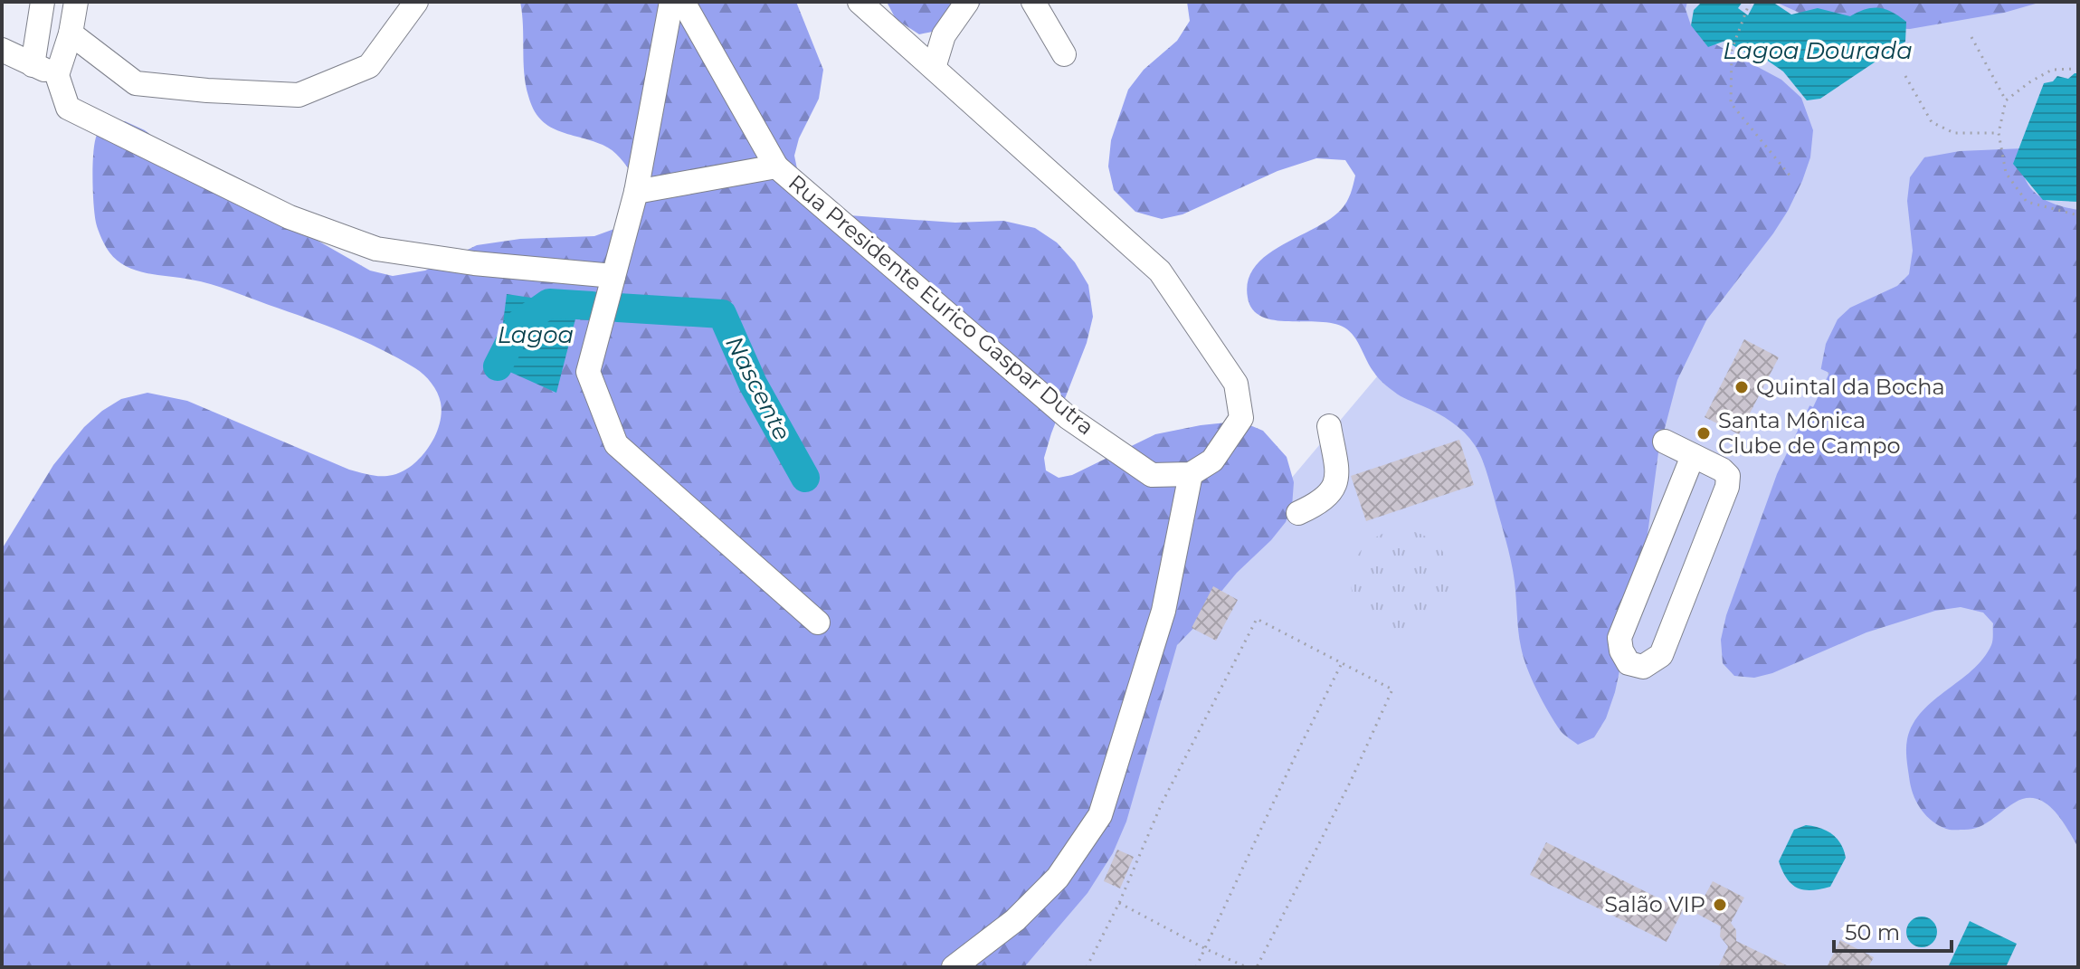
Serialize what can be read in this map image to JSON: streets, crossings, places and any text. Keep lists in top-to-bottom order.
{
  "streets": {
    "street": ["Rua Presidente Eurico Gaspar Dutra"]
  },
  "water": ["Lagoa Dourada", "Lagoa", "Nascente"],
  "places": ["Quintal da Bocha", "Santa Mônica Clube de Campo", "Salão VIP"],
  "scale_bar": "50 m"
}
